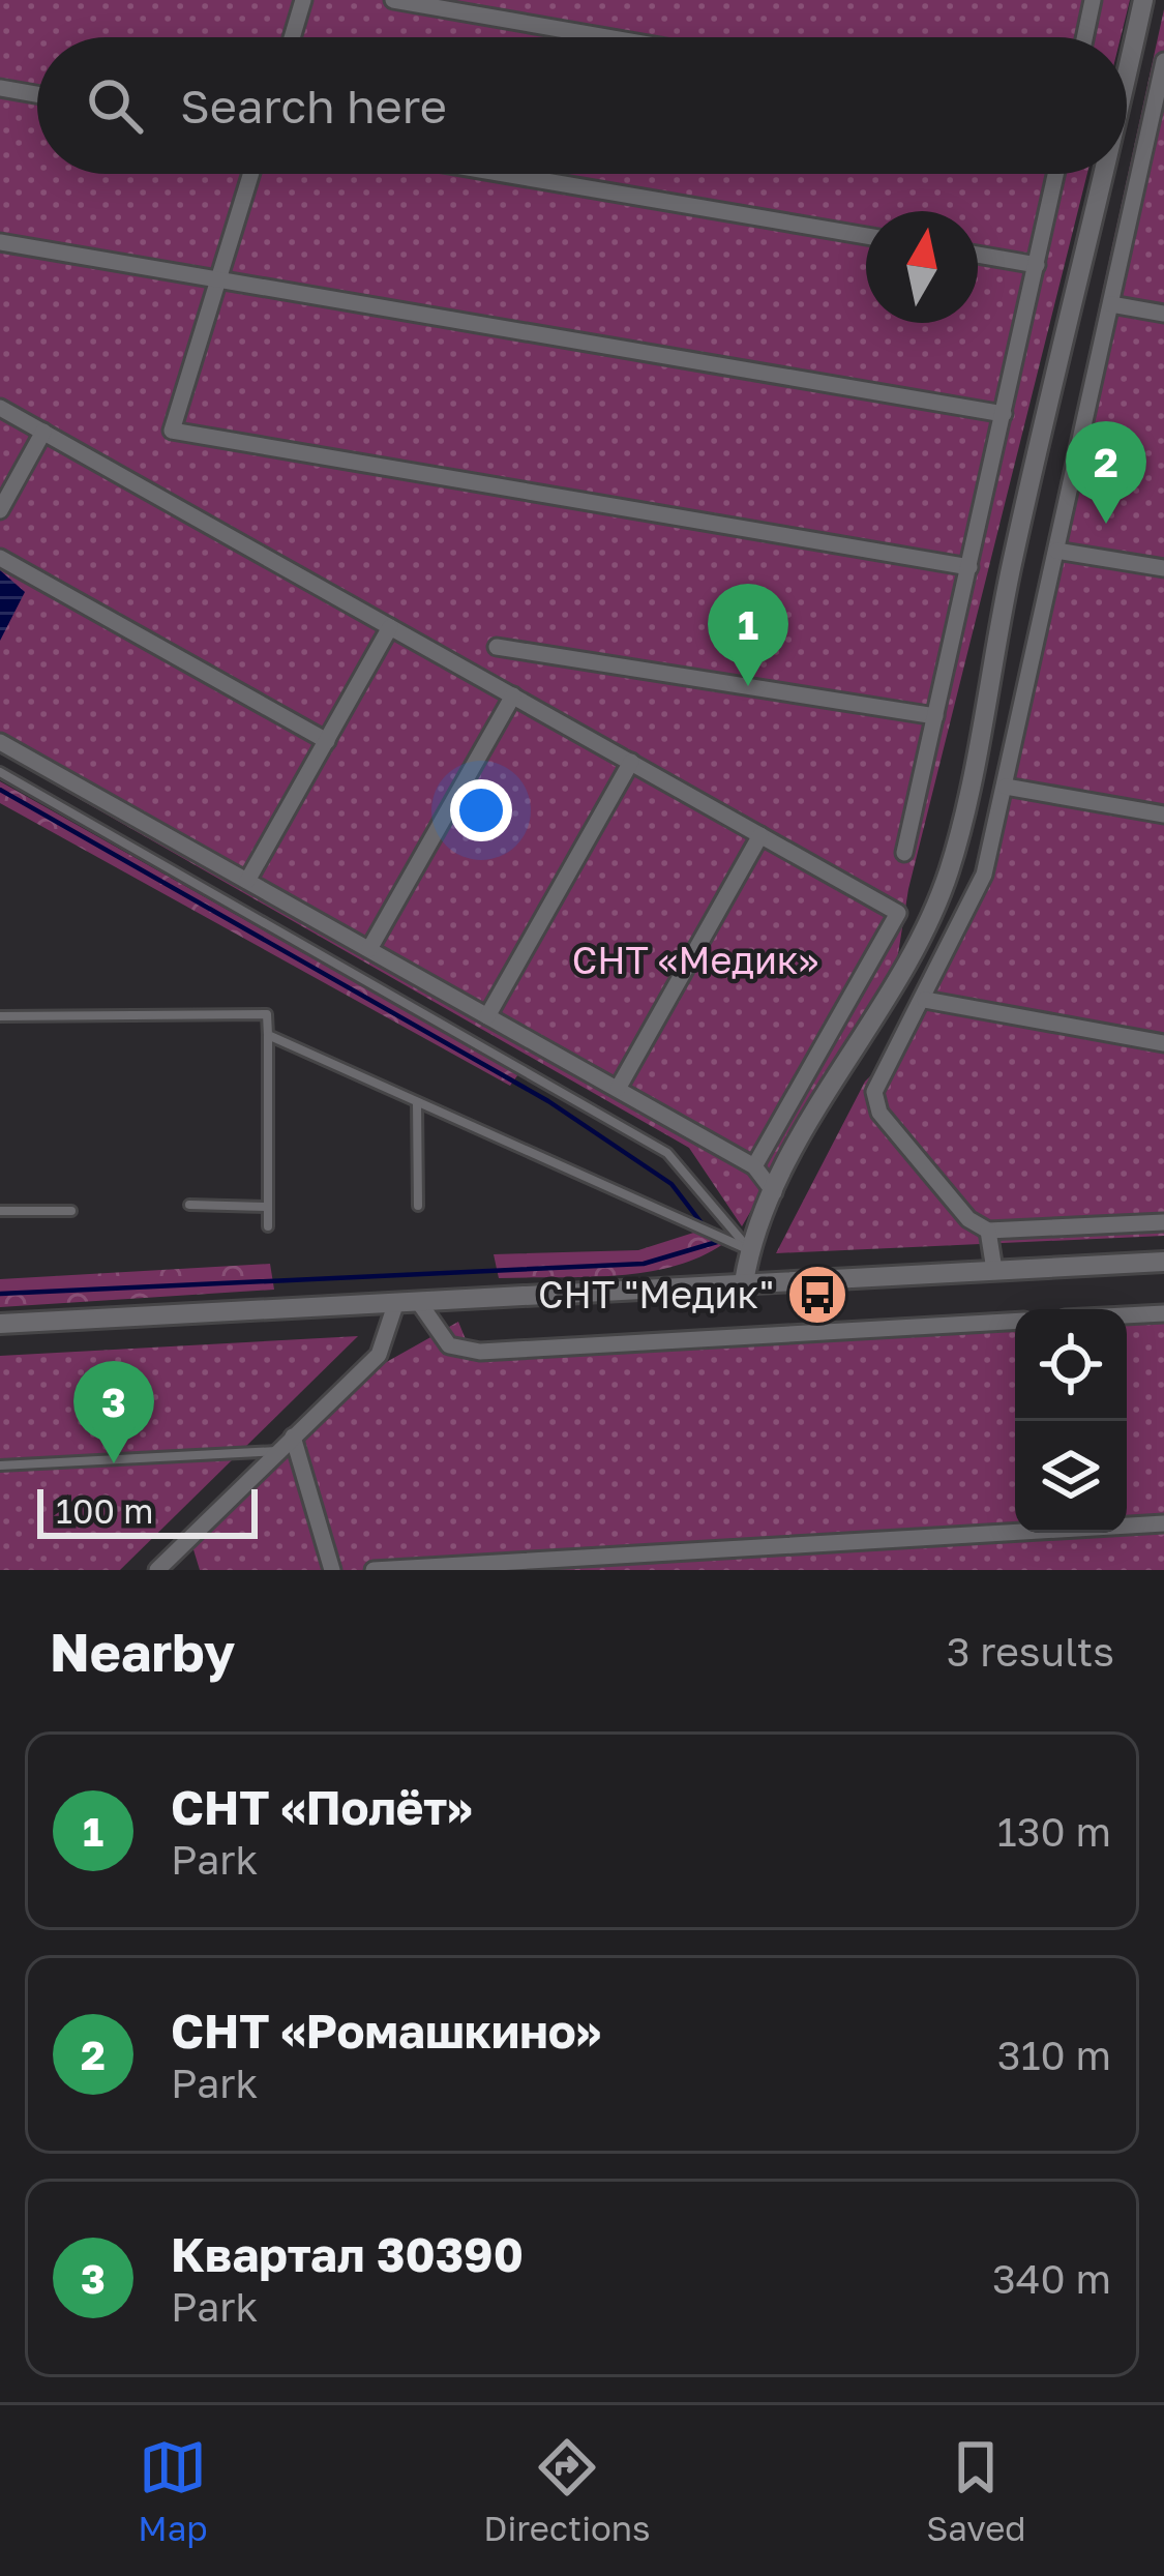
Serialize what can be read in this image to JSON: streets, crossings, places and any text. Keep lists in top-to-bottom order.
{
  "parks": ["СНТ «Медик»"],
  "places": {
    "bus stop": ["СНТ \"Медик\""]
  },
  "scale_bar": "100 m",
  "north": "top",
  "page": {
    "search": "Search here",
    "pins": ["2", "1", "3"],
    "scale": "100 m",
    "heading": ["Nearby", "3 results"],
    "list": [
      {
        "mark": "1",
        "name": "СНТ «Полёт»",
        "note": "Park",
        "value": "130 m"
      },
      {
        "mark": "2",
        "name": "СНТ «Ромашкино»",
        "note": "Park",
        "value": "310 m"
      },
      {
        "mark": "3",
        "name": "Квартал 30390",
        "note": "Park",
        "value": "340 m"
      }
    ],
    "nav": ["Map", "Directions", "Saved"]
  }
}
